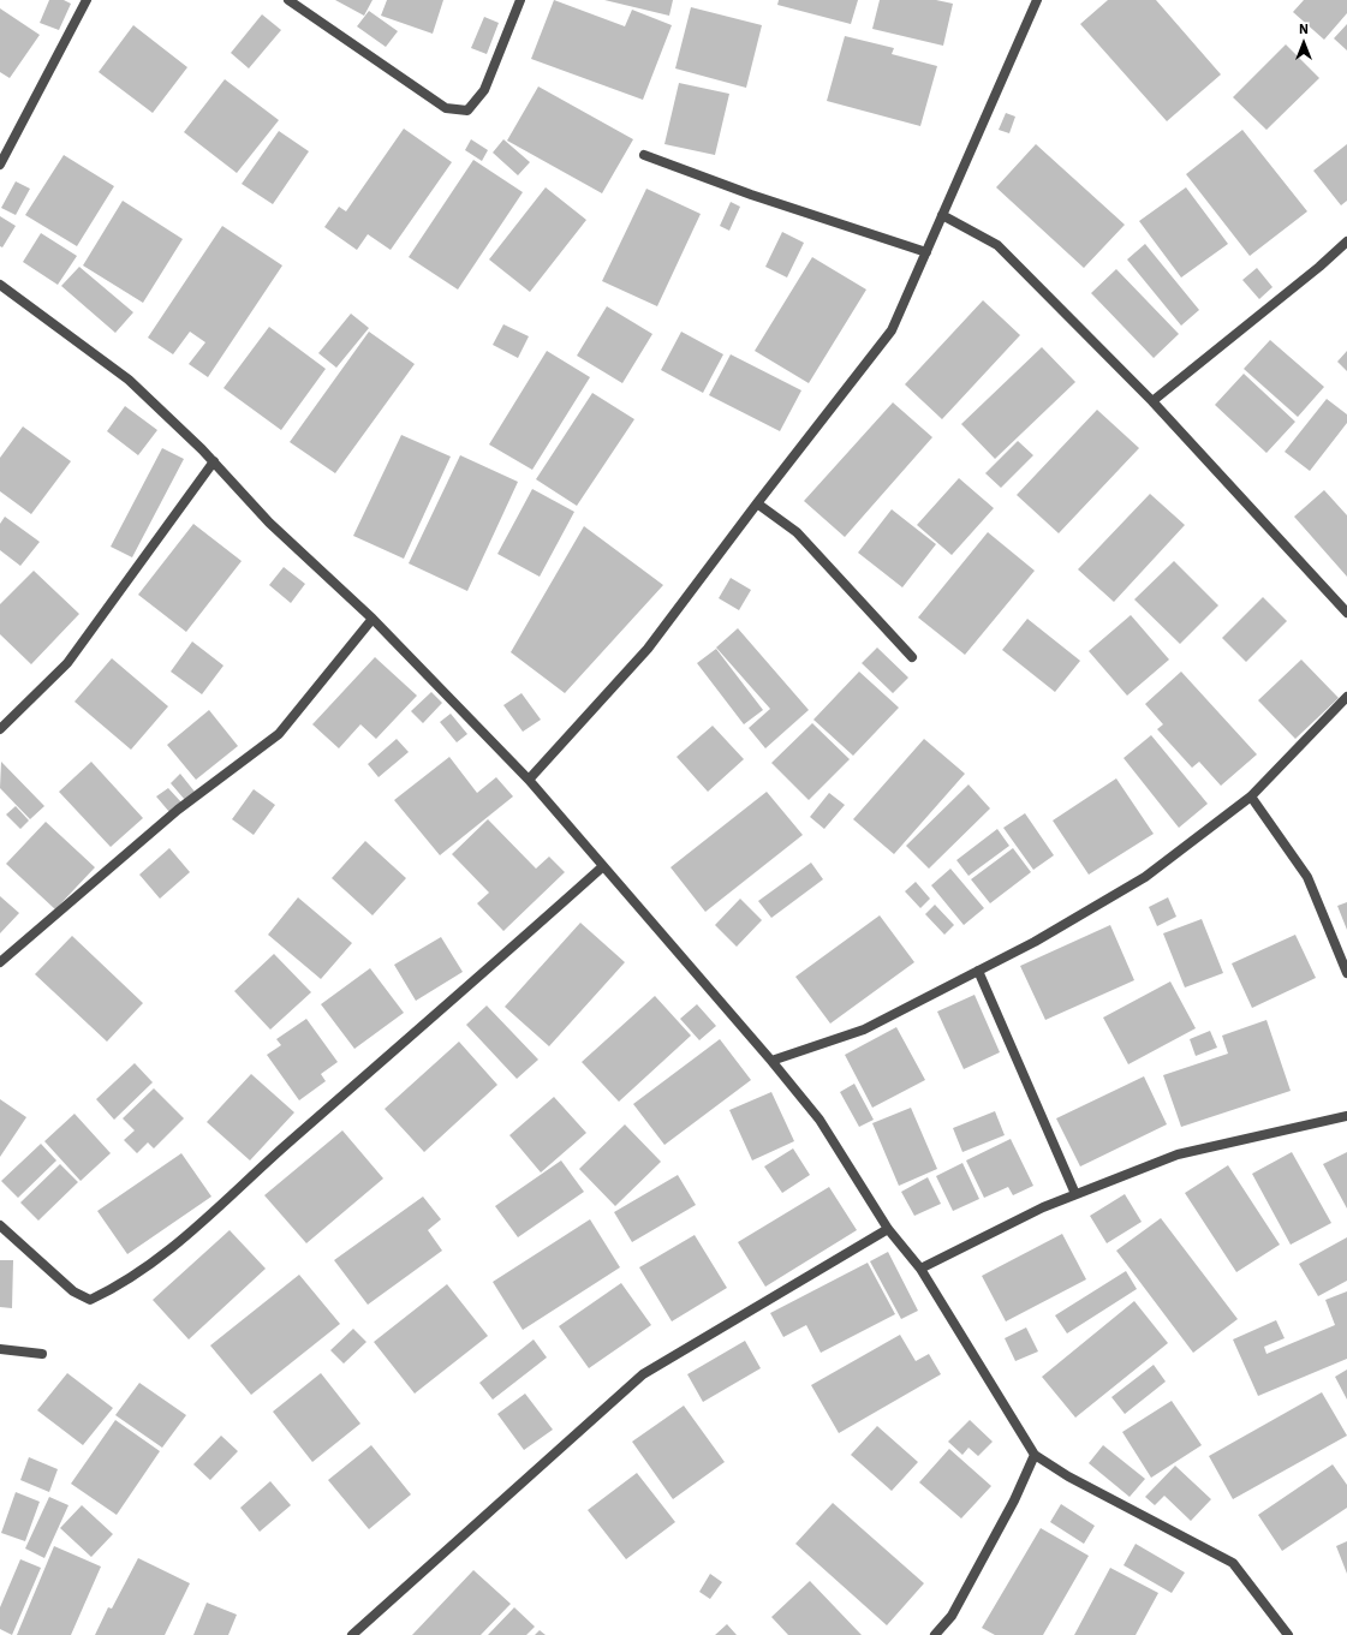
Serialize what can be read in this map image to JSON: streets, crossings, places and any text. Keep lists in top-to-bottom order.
{
  "north": "top"
}
